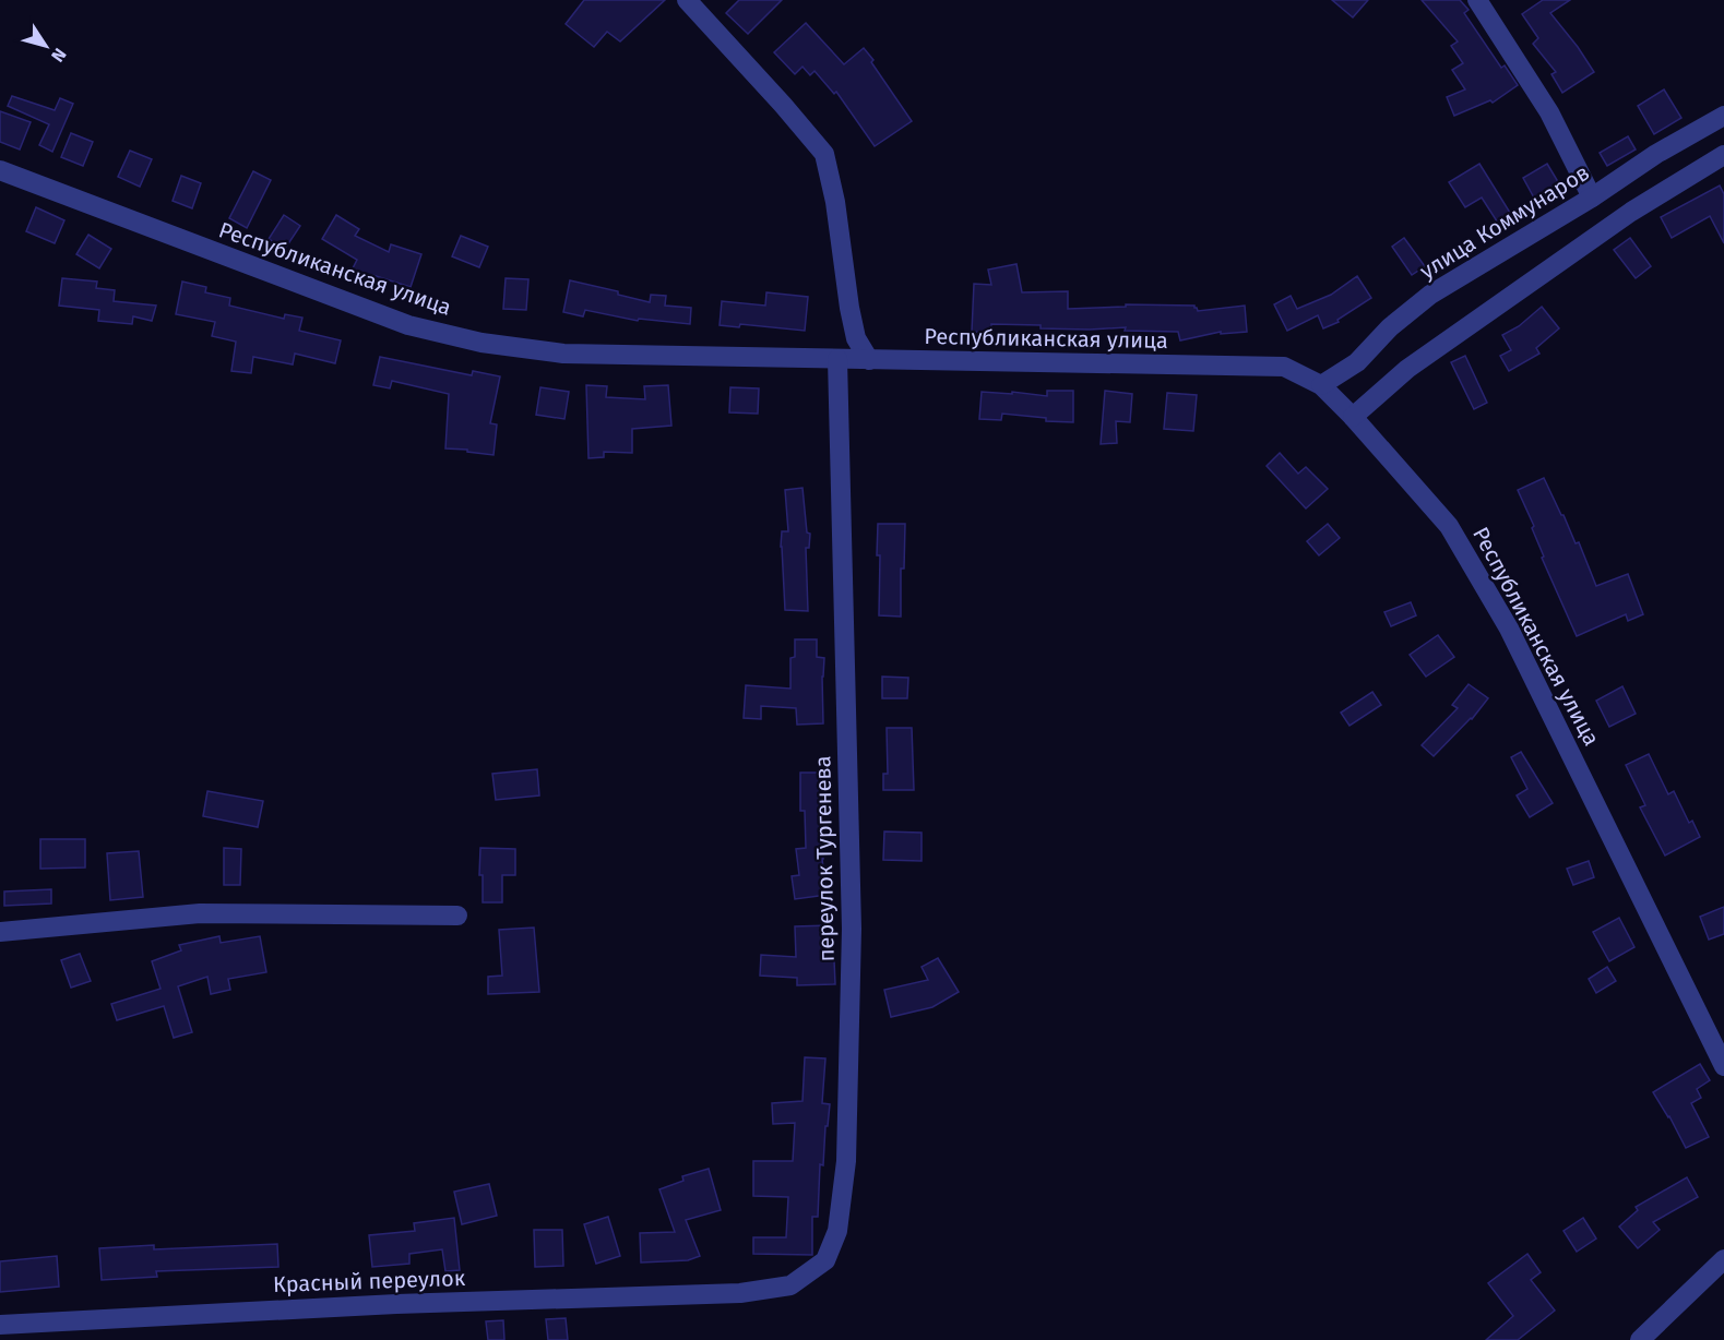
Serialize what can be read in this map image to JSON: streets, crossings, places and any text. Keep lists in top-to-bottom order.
{
  "streets": {
    "street": [
      "улица Коммунаров",
      "Республиканская улица",
      "переулок Тургенева",
      "Красный переулок"
    ]
  },
  "crossings": [
    ["улица Коммунаров", "Республиканская улица"],
    ["Республиканская улица", "переулок Тургенева"],
    ["переулок Тургенева", "Красный переулок"]
  ],
  "north": "bottom right"
}
